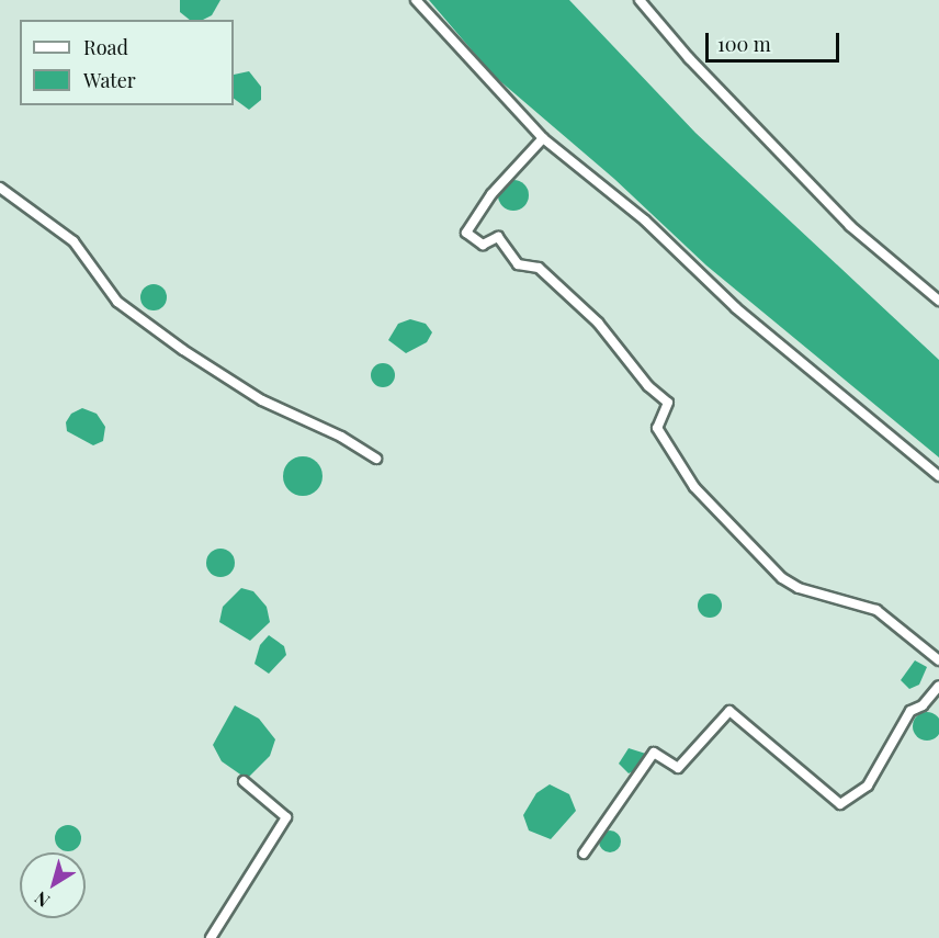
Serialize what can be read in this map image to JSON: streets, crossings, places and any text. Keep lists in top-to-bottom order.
{
  "legend": ["Road", "Water"],
  "scale_bar": "100 m",
  "north": "bottom left"
}
